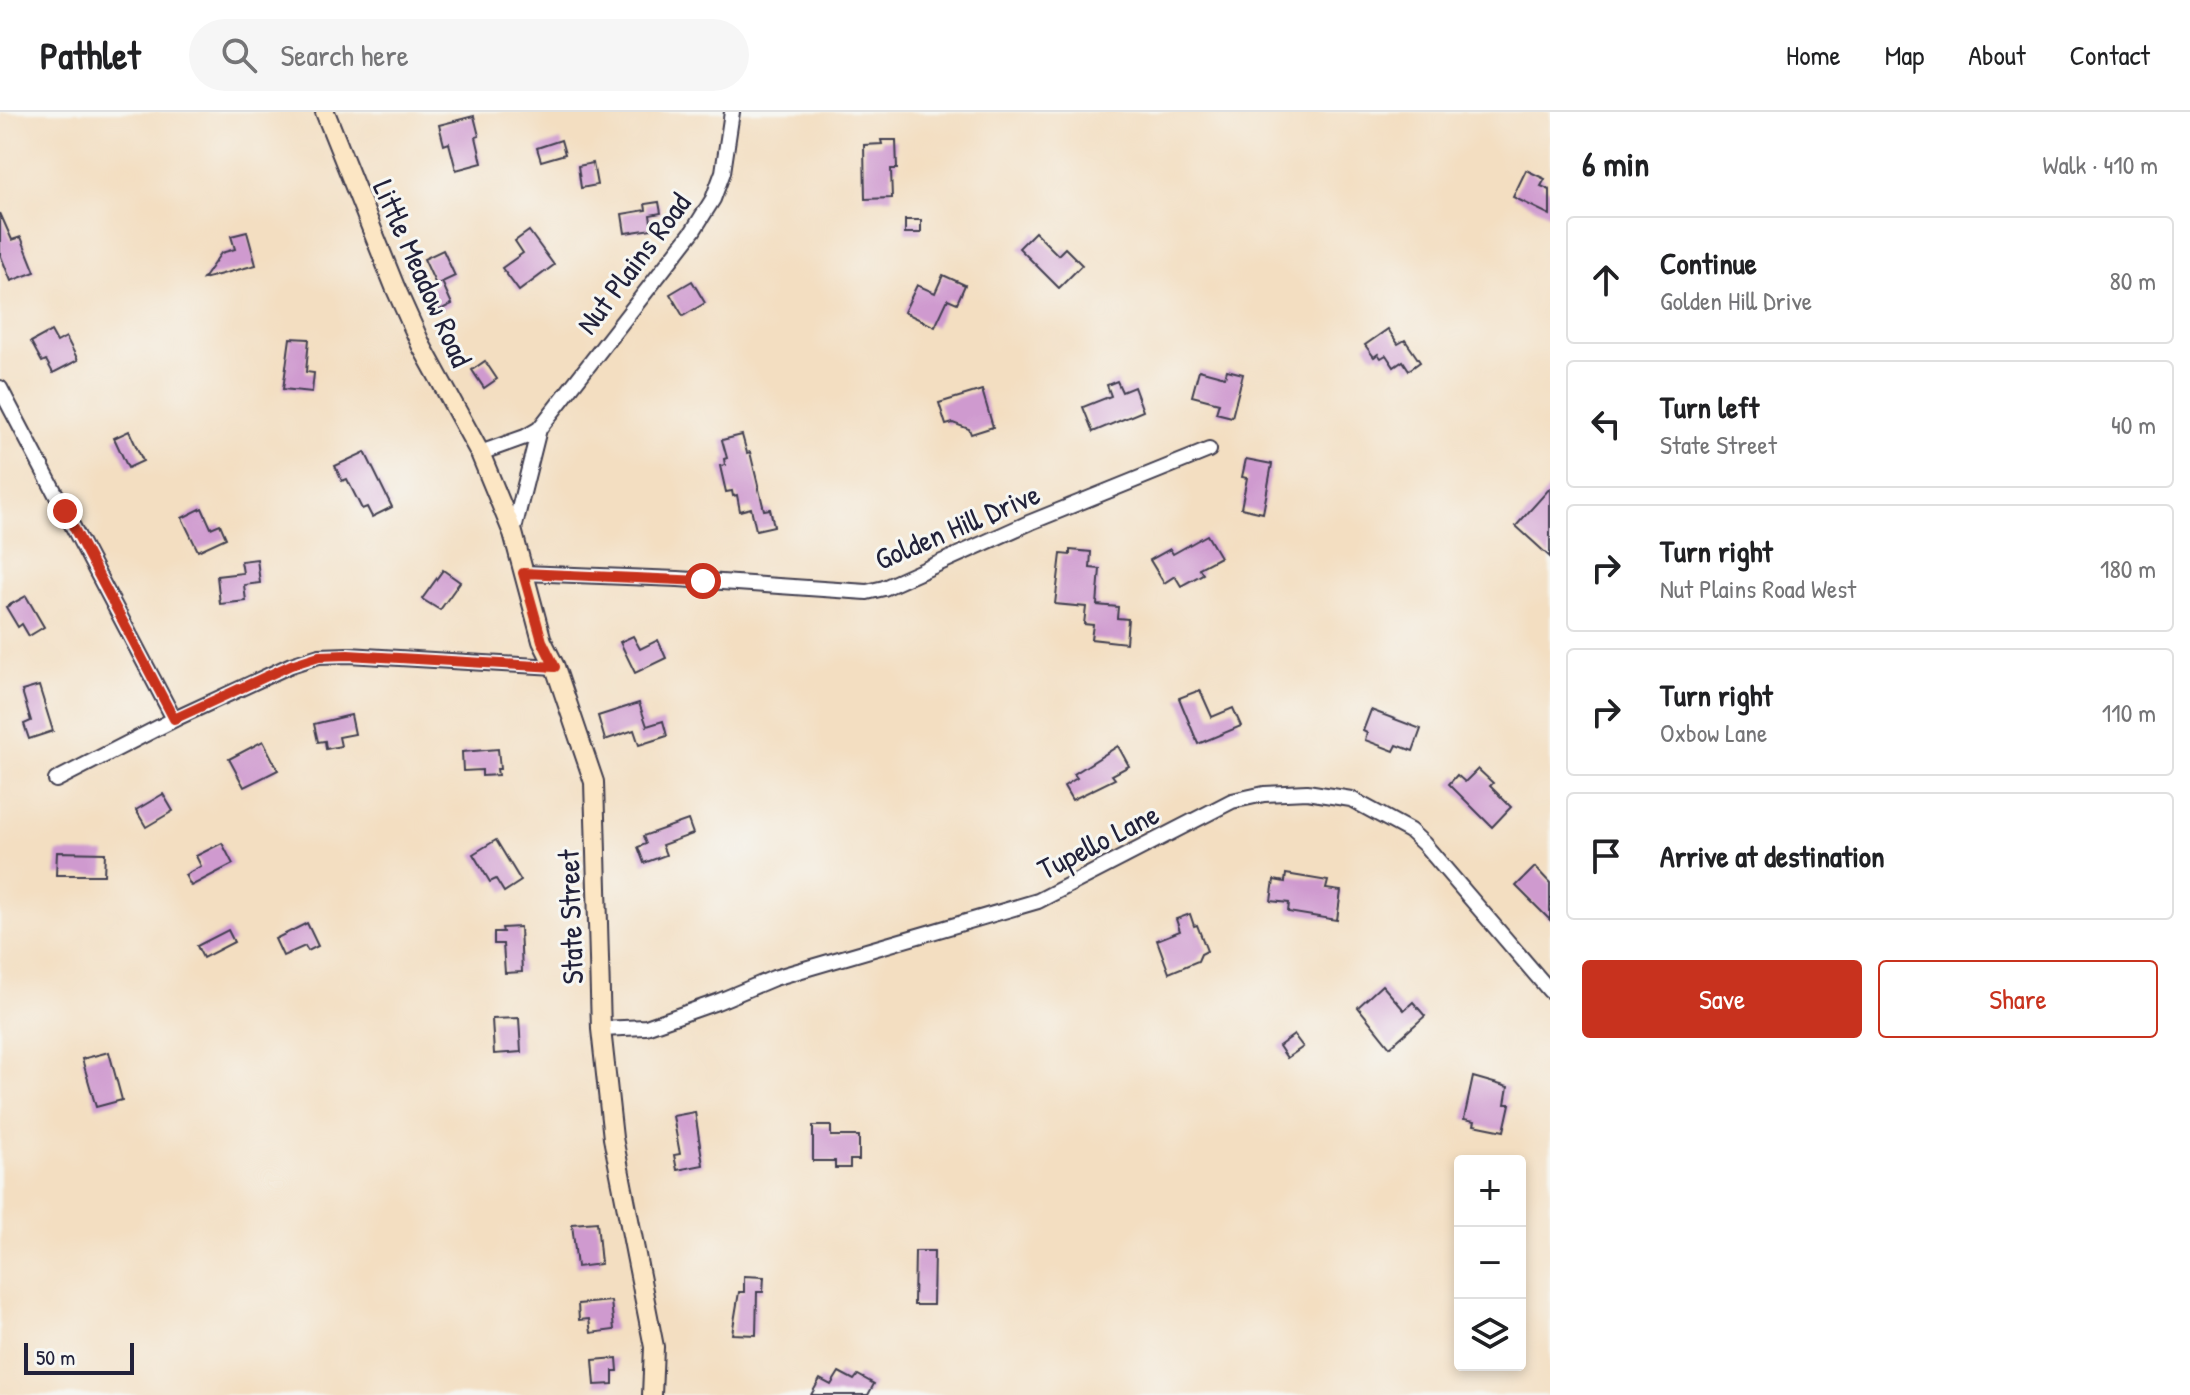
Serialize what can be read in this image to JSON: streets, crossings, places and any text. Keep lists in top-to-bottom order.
{
  "streets": {
    "street": [
      "Nut Plains Road",
      "Little Meadow Road",
      "Golden Hill Drive",
      "Tupello Lane",
      "State Street"
    ]
  },
  "crossings": [
    ["Nut Plains Road", "Little Meadow Road"],
    ["Nut Plains Road", "State Street"],
    ["Little Meadow Road", "State Street"],
    ["Golden Hill Drive", "State Street"],
    ["Tupello Lane", "State Street"]
  ],
  "scale_bar": "50 m",
  "page": {
    "header": "Pathlet",
    "search": "Search here",
    "nav": [
      "Home",
      "Map",
      "About",
      "Contact"
    ],
    "heading": ["6 min", "Walk · 410 m"],
    "list": [
      ["Continue", "Golden Hill Drive", "80 m"],
      ["Turn left", "State Street", "40 m"],
      ["Turn right", "Nut Plains Road West", "180 m"],
      ["Turn right", "Oxbow Lane", "110 m"],
      "Arrive at destination"
    ],
    "buttons": ["Save", "Share"],
    "map_buttons": ["+", "−"],
    "scale": "50 m"
  }
}
